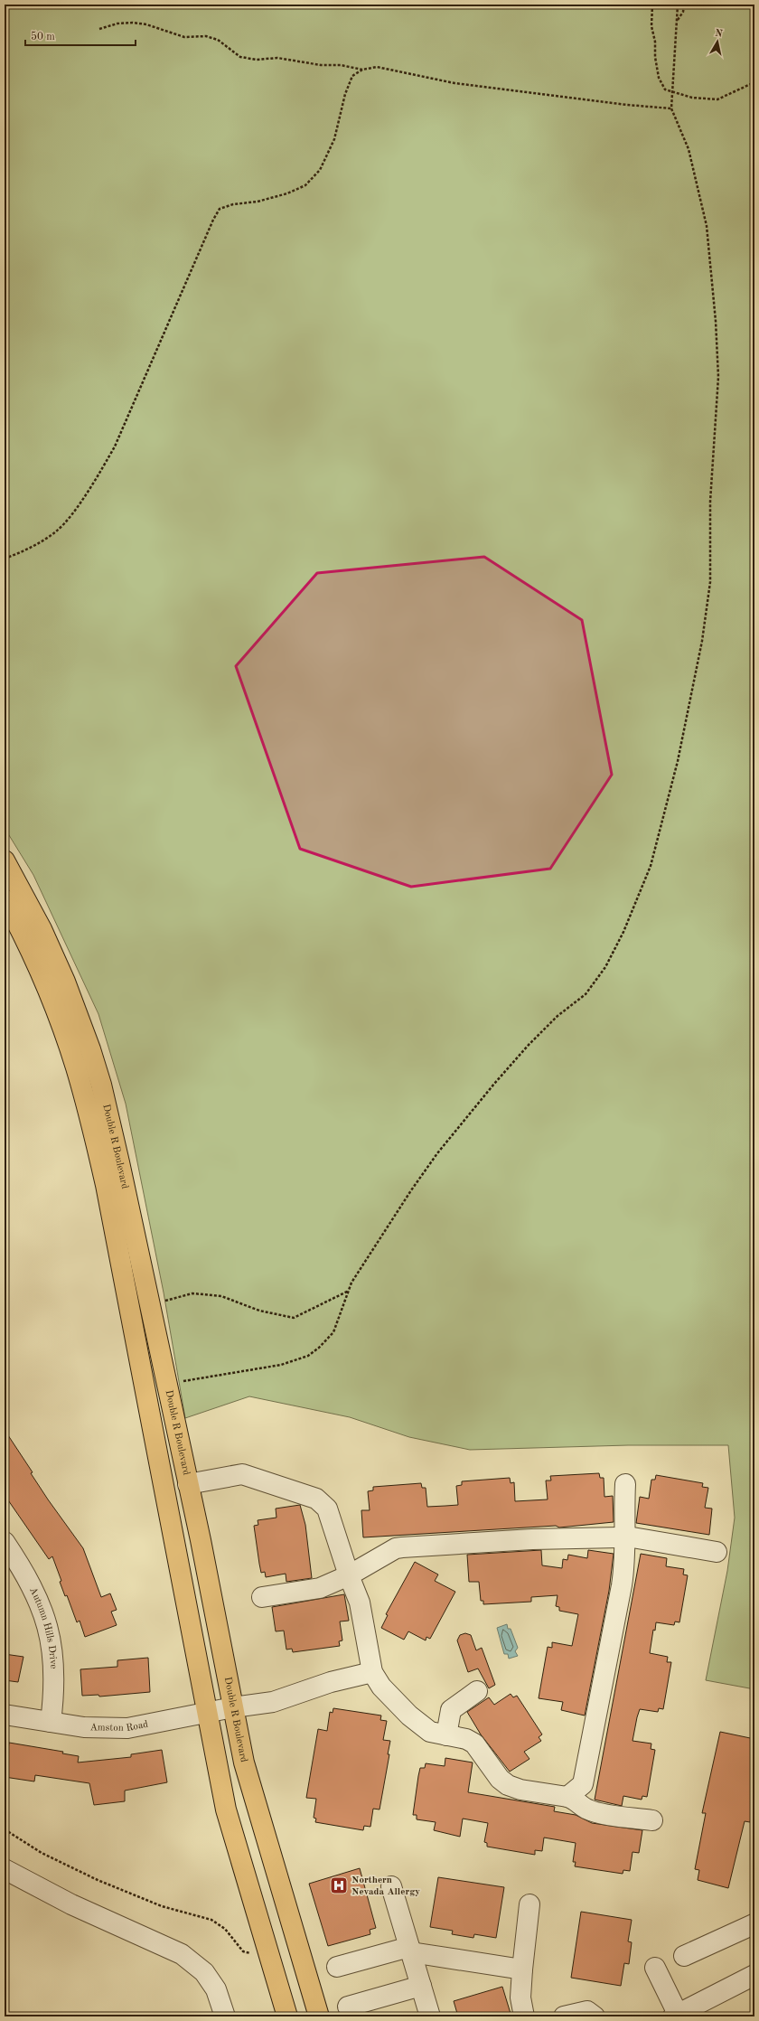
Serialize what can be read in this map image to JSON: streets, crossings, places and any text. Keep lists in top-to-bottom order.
{
  "streets": {
    "main road": ["Double R Boulevard"],
    "street": ["Autumn Hills Drive", "Amston Road"]
  },
  "crossings": [
    ["Double R Boulevard", "Amston Road"],
    ["Autumn Hills Drive", "Amston Road"]
  ],
  "places": {
    "hospital": ["Northern Nevada Allergy"]
  },
  "scale_bar": "50 m",
  "north": "top"
}
